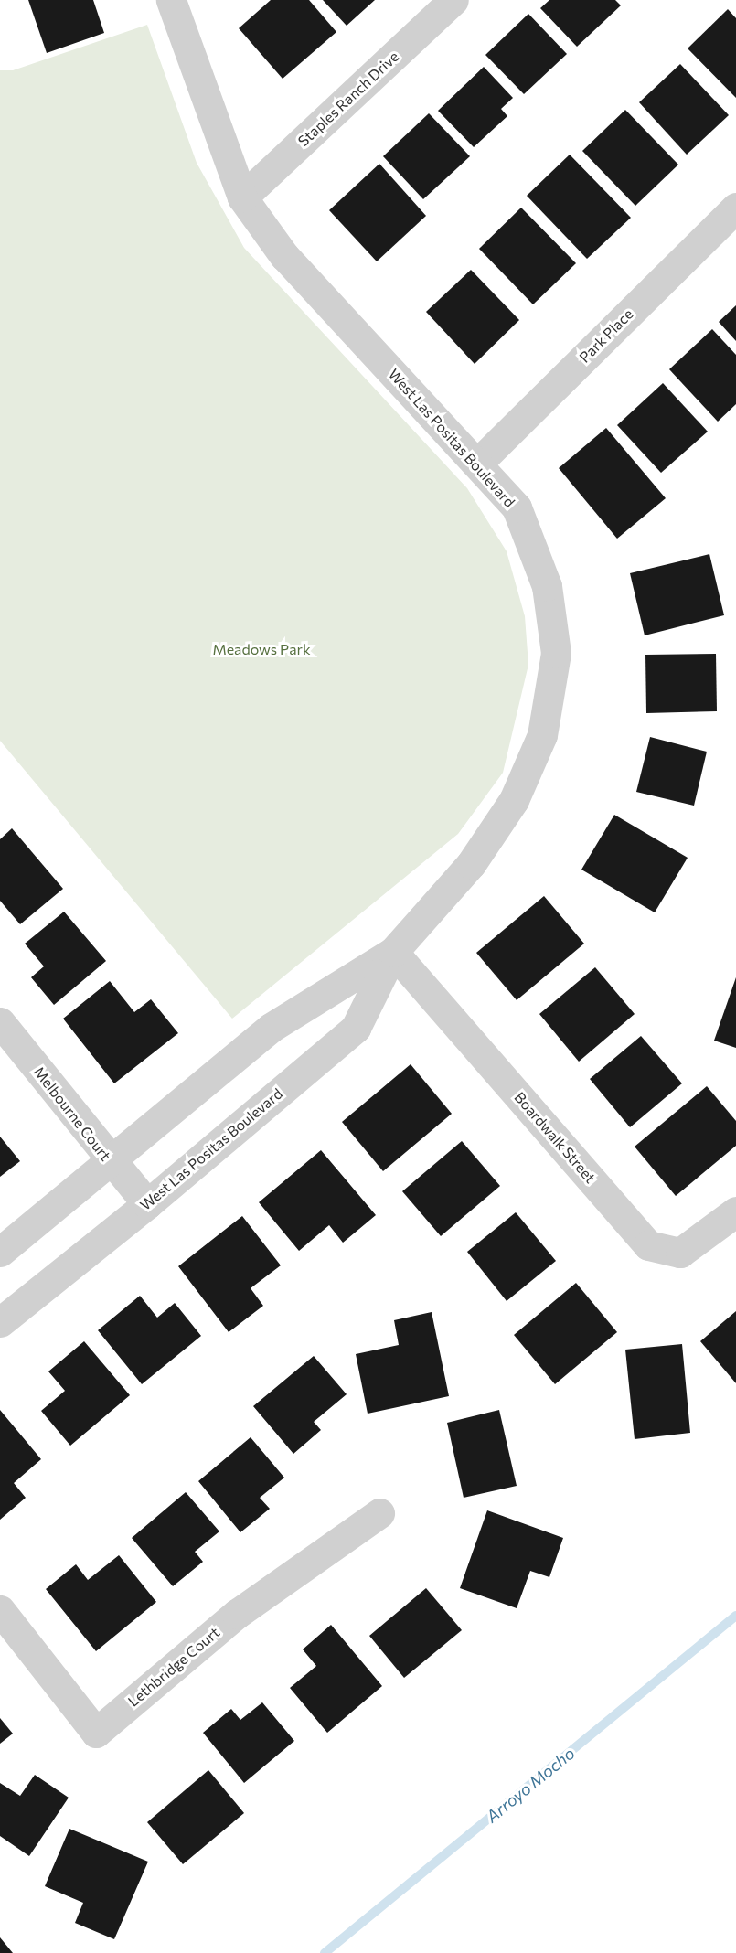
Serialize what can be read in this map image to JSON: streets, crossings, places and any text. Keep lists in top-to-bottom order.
{
  "streets": {
    "street": [
      "Staples Ranch Drive",
      "Park Place",
      "West Las Positas Boulevard",
      "Melbourne Court",
      "Boardwalk Street",
      "Lethbridge Court"
    ]
  },
  "crossings": [
    ["Staples Ranch Drive", "West Las Positas Boulevard"],
    ["Park Place", "West Las Positas Boulevard"],
    ["West Las Positas Boulevard", "Melbourne Court"],
    ["West Las Positas Boulevard", "Boardwalk Street"]
  ],
  "water": ["Arroyo Mocho"],
  "parks": ["Meadows Park"]
}
